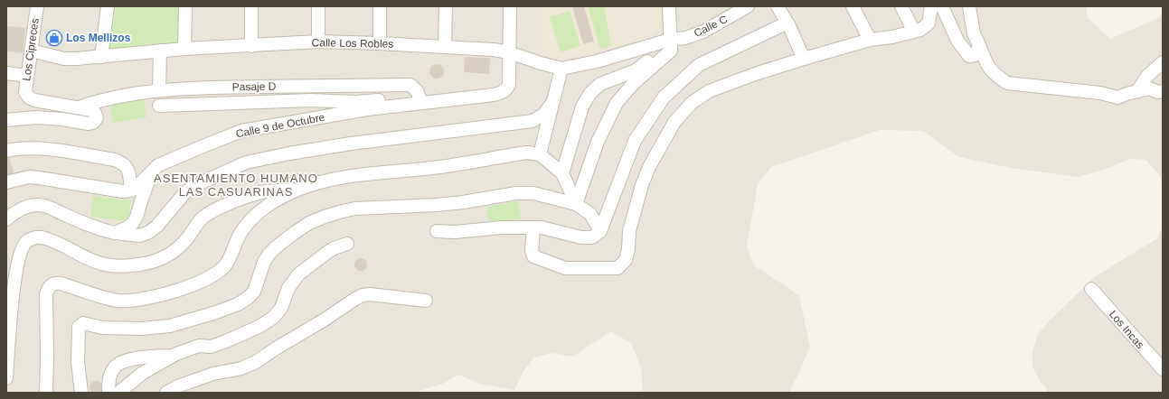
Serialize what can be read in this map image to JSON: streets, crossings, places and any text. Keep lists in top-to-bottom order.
{
  "streets": {
    "street": [
      "Calle C",
      "Calle Los Robles",
      "Los Cipreces",
      "Pasaje D",
      "Calle 9 de Octubre",
      "Los Incas"
    ]
  },
  "crossings": [
    ["Calle C", "Calle Los Robles"],
    ["Calle Los Robles", "Los Cipreces"],
    ["Calle Los Robles", "Calle 9 de Octubre"],
    ["Los Cipreces", "Pasaje D"],
    ["Pasaje D", "Calle 9 de Octubre"]
  ],
  "districts": ["ASENTAMIENTO HUMANO LAS CASUARINAS"],
  "places": {
    "shop": ["Los Mellizos"]
  }
}
